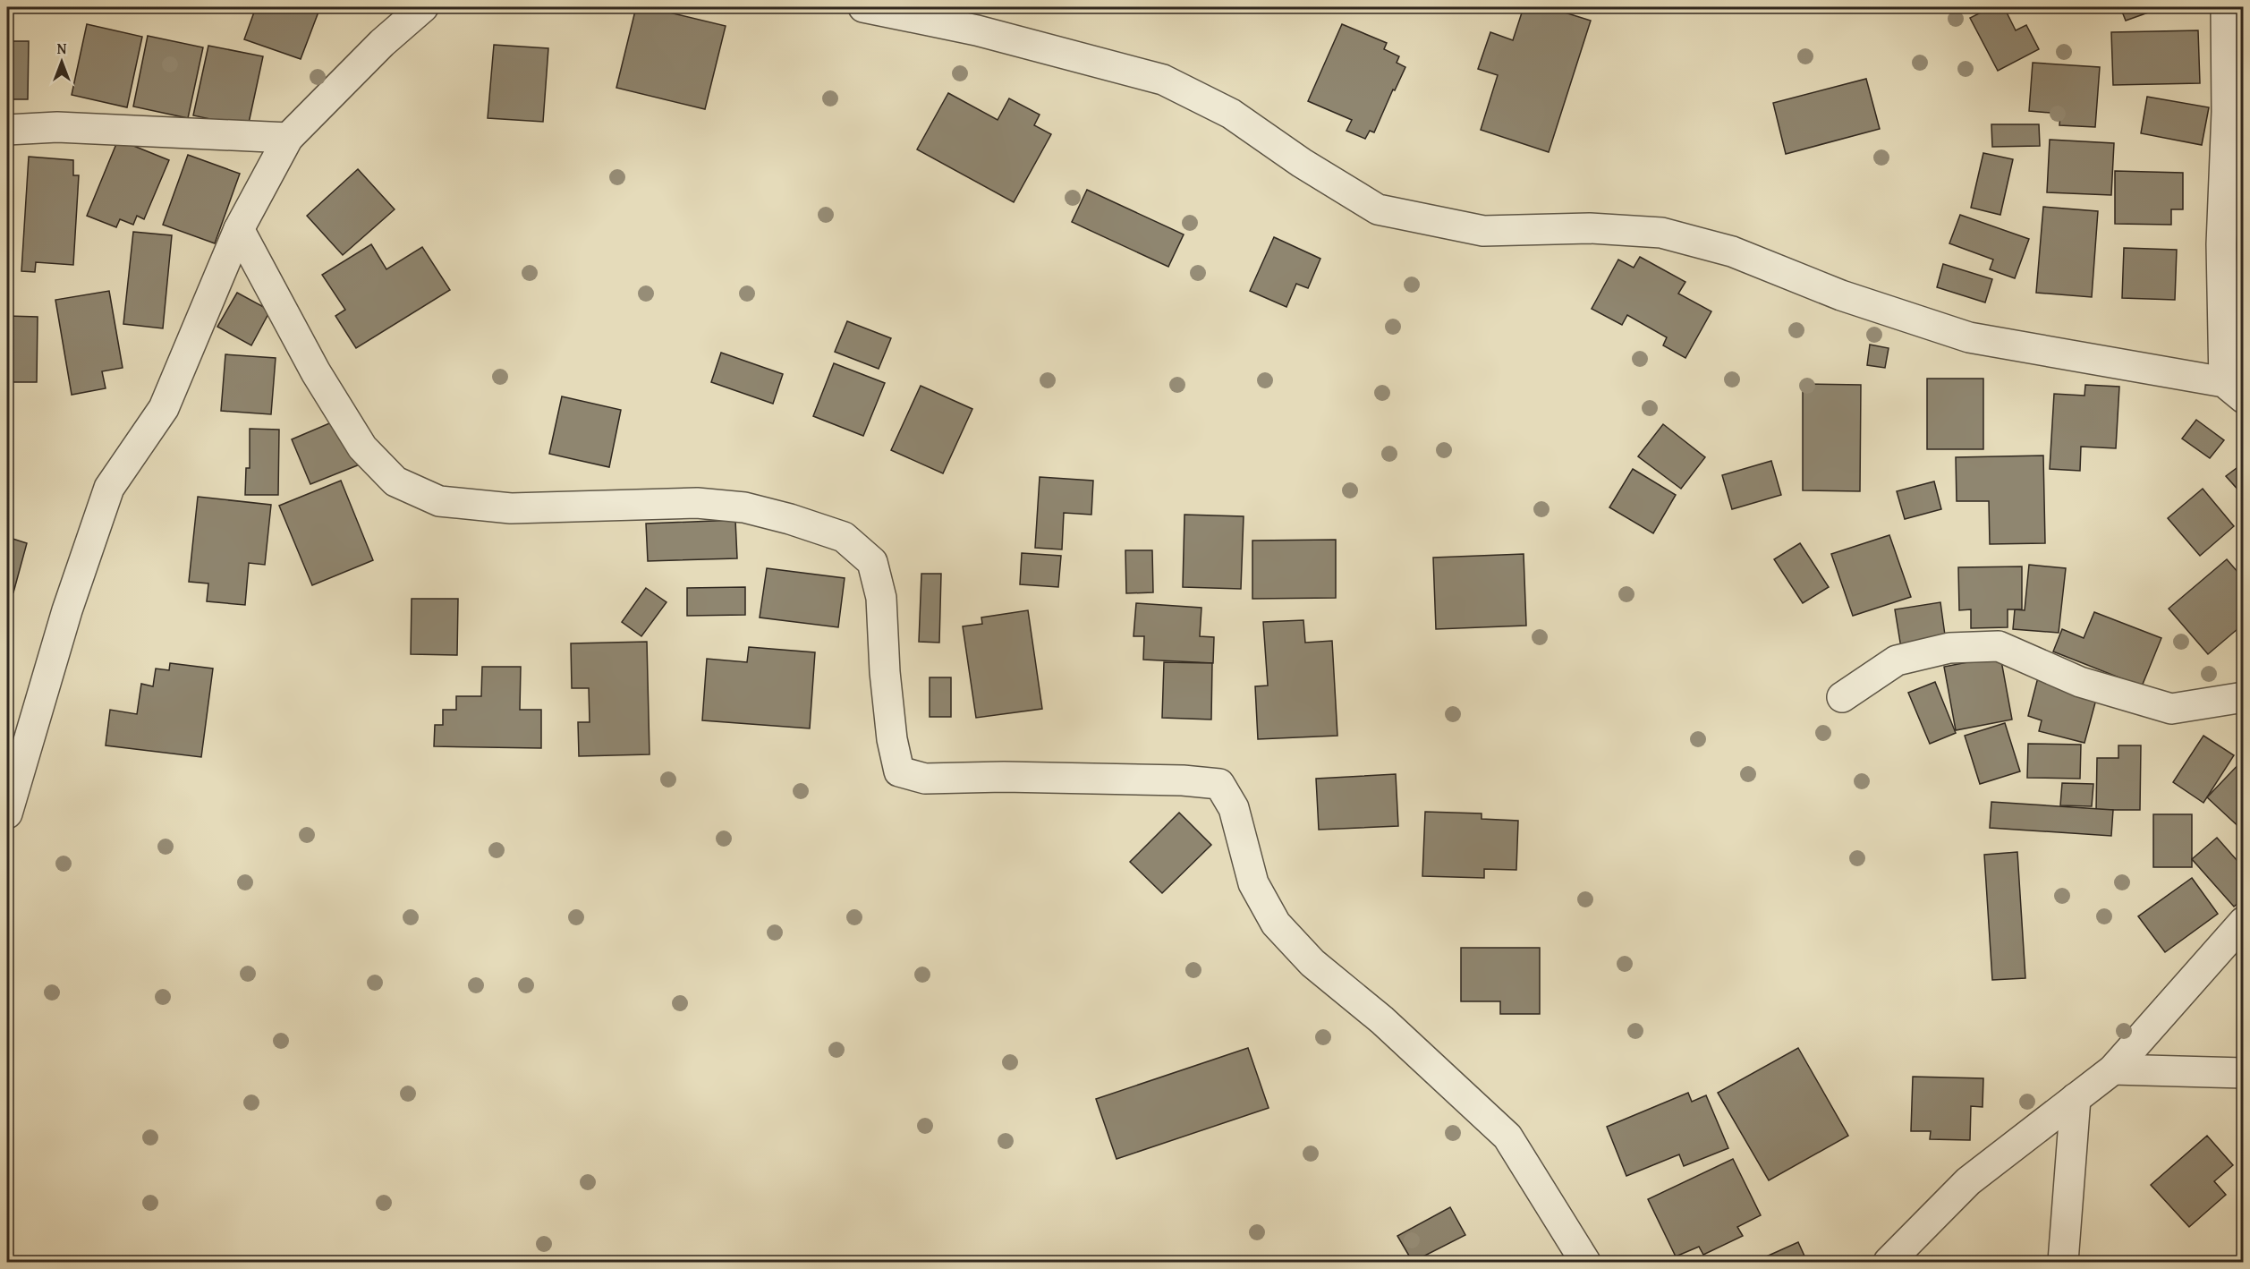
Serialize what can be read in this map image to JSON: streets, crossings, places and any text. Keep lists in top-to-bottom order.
{
  "north": "top"
}
